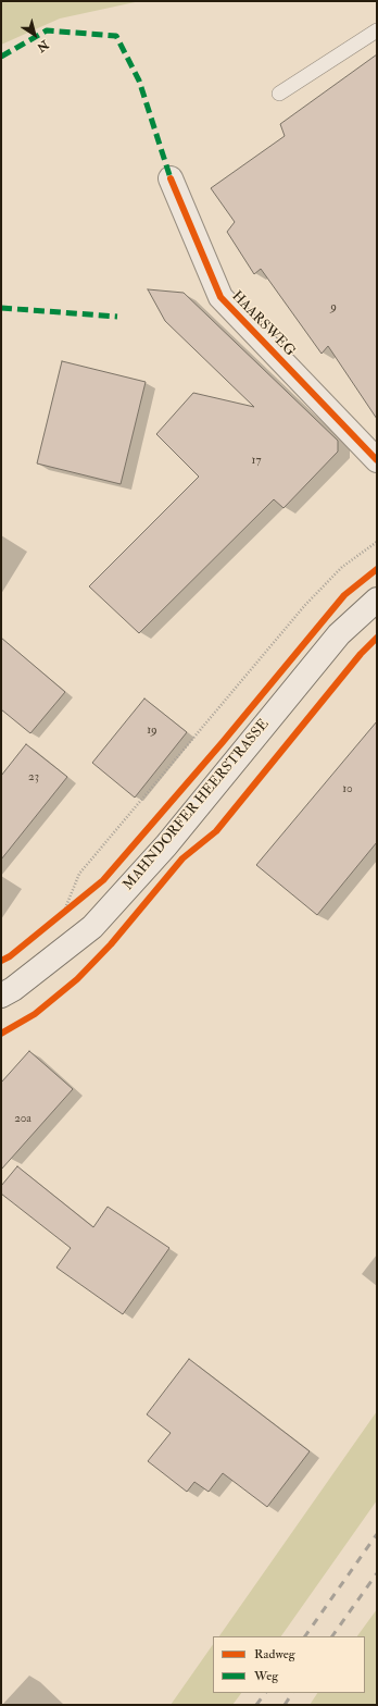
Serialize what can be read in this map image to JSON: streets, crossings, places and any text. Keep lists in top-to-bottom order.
{
  "streets": {
    "main road": ["HAARSWEG", "MAHNDORFER HEERSTRASSE"]
  },
  "house_numbers": [
    "9",
    "17",
    "19",
    "23",
    "10",
    "20a"
  ],
  "legend": ["Radweg", "Weg"],
  "north": "bottom right"
}
